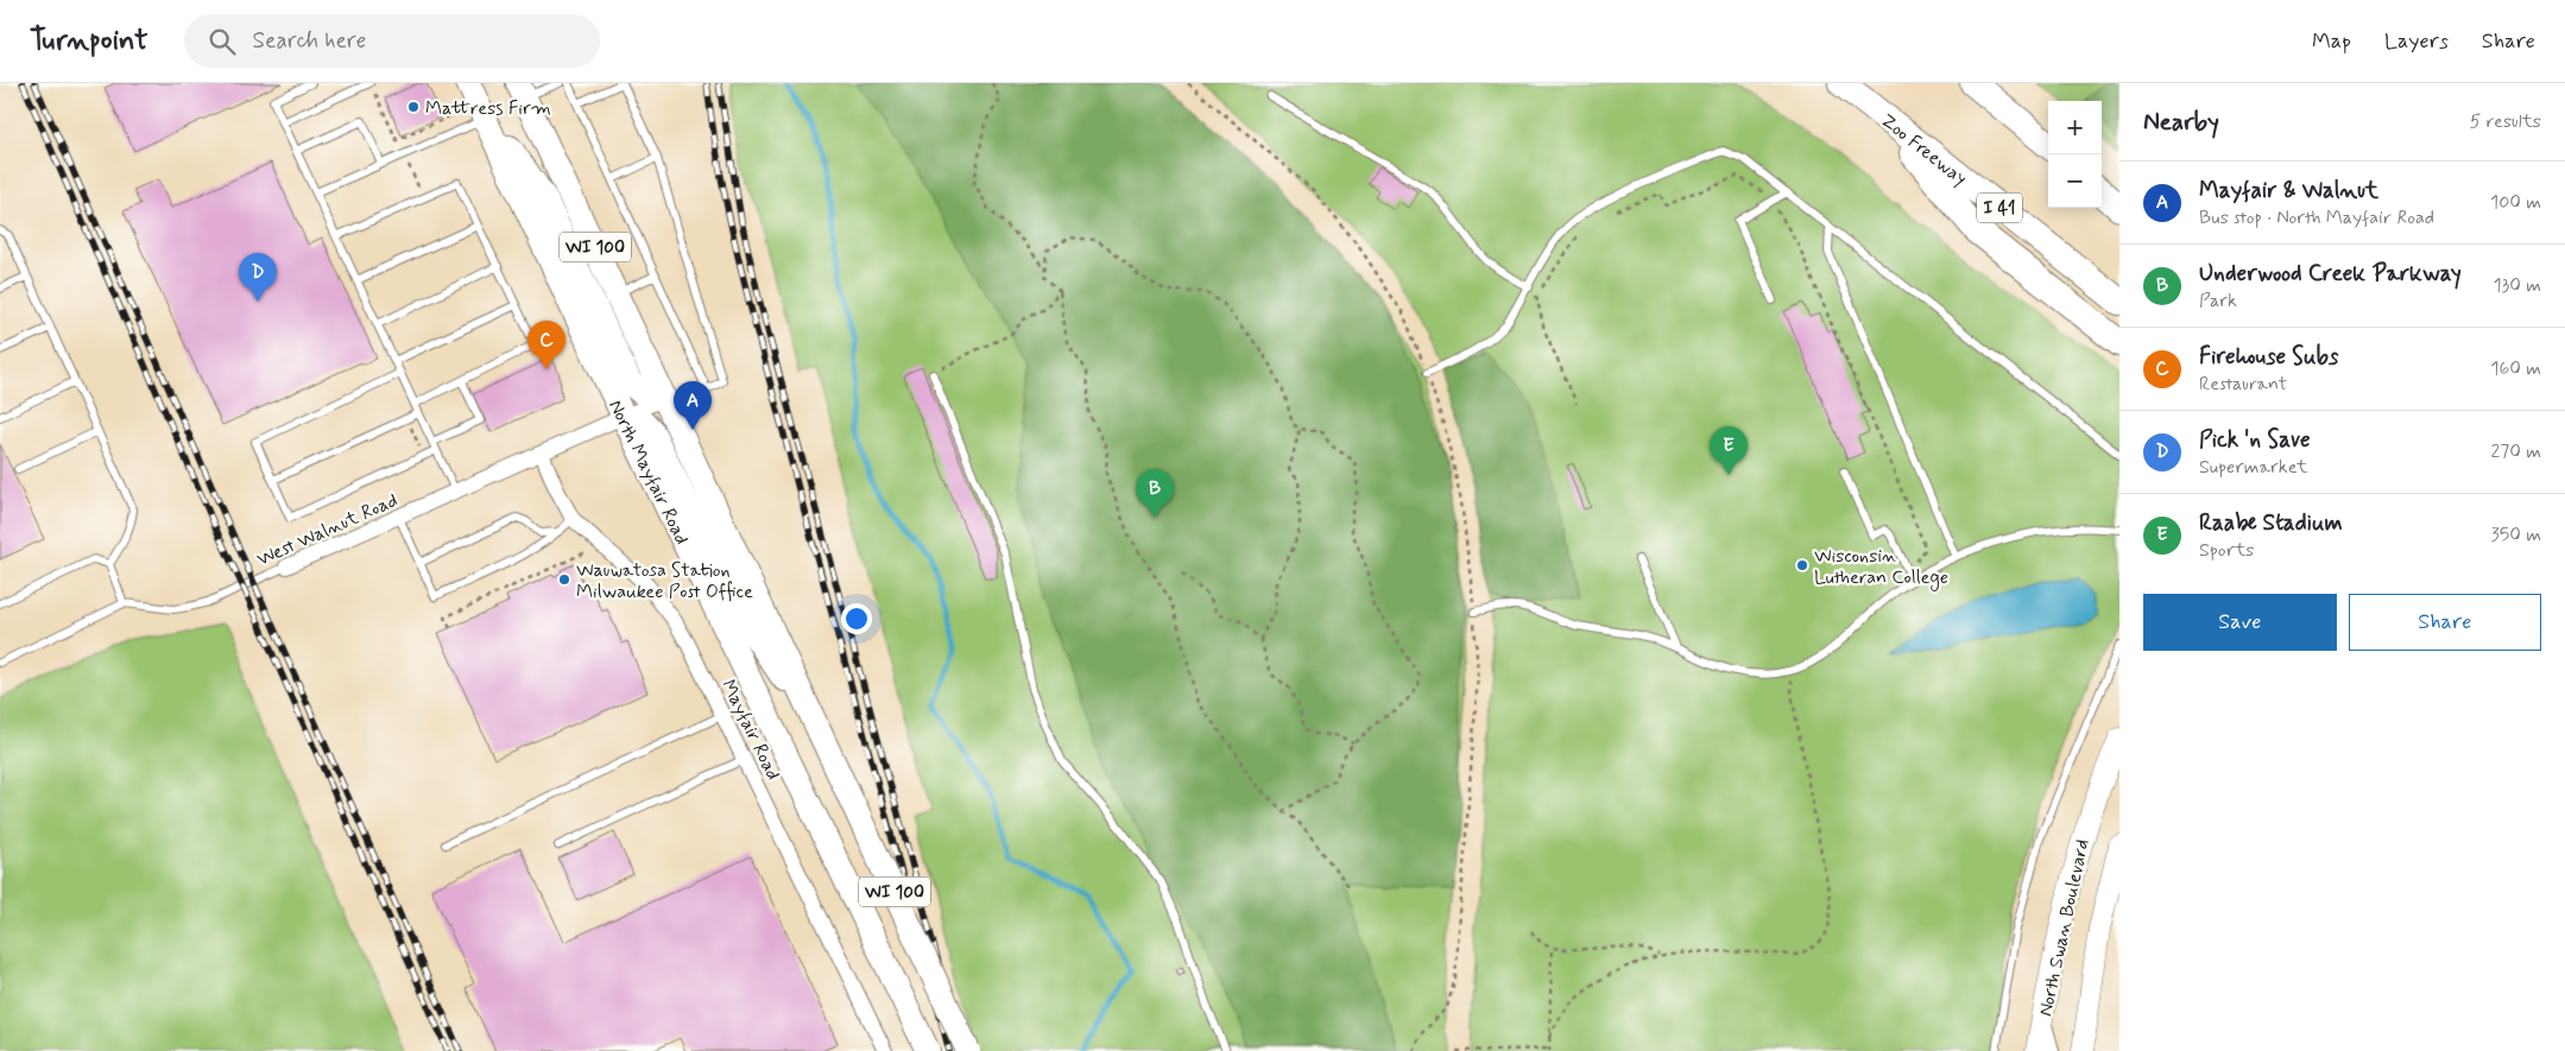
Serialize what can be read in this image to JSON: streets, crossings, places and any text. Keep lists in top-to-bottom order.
{
  "streets": {
    "highway": ["Zoo Freeway", "I 41"],
    "main road": ["WI 100", "North Mayfair Road", "North Swan Boulevard"],
    "street": ["West Walnut Road", "Mayfair Road"]
  },
  "crossings": [
    ["WI 100", "West Walnut Road"],
    ["North Mayfair Road", "West Walnut Road"],
    ["West Walnut Road", "Mayfair Road"]
  ],
  "places": ["Mattress Firm", "Wisconsin Lutheran College", "Wauwatosa Station Milwaukee Post Office"],
  "page": {
    "header": "Turnpoint",
    "search": "Search here",
    "nav": ["Map", "Layers", "Share"],
    "heading": ["Nearby", "5 results"],
    "map_buttons": ["+", "−"],
    "list": [
      {
        "mark": "A",
        "name": "Mayfair & Walnut",
        "note": "Bus stop · North Mayfair Road",
        "value": "100 m"
      },
      {
        "mark": "B",
        "name": "Underwood Creek Parkway",
        "note": "Park",
        "value": "130 m"
      },
      {
        "mark": "C",
        "name": "Firehouse Subs",
        "note": "Restaurant",
        "value": "160 m"
      },
      {
        "mark": "D",
        "name": "Pick 'n Save",
        "note": "Supermarket",
        "value": "270 m"
      },
      {
        "mark": "E",
        "name": "Raabe Stadium",
        "note": "Sports",
        "value": "350 m"
      }
    ],
    "pins": [
      "D",
      "C",
      "A",
      "E",
      "B"
    ],
    "buttons": ["Save", "Share"]
  }
}
